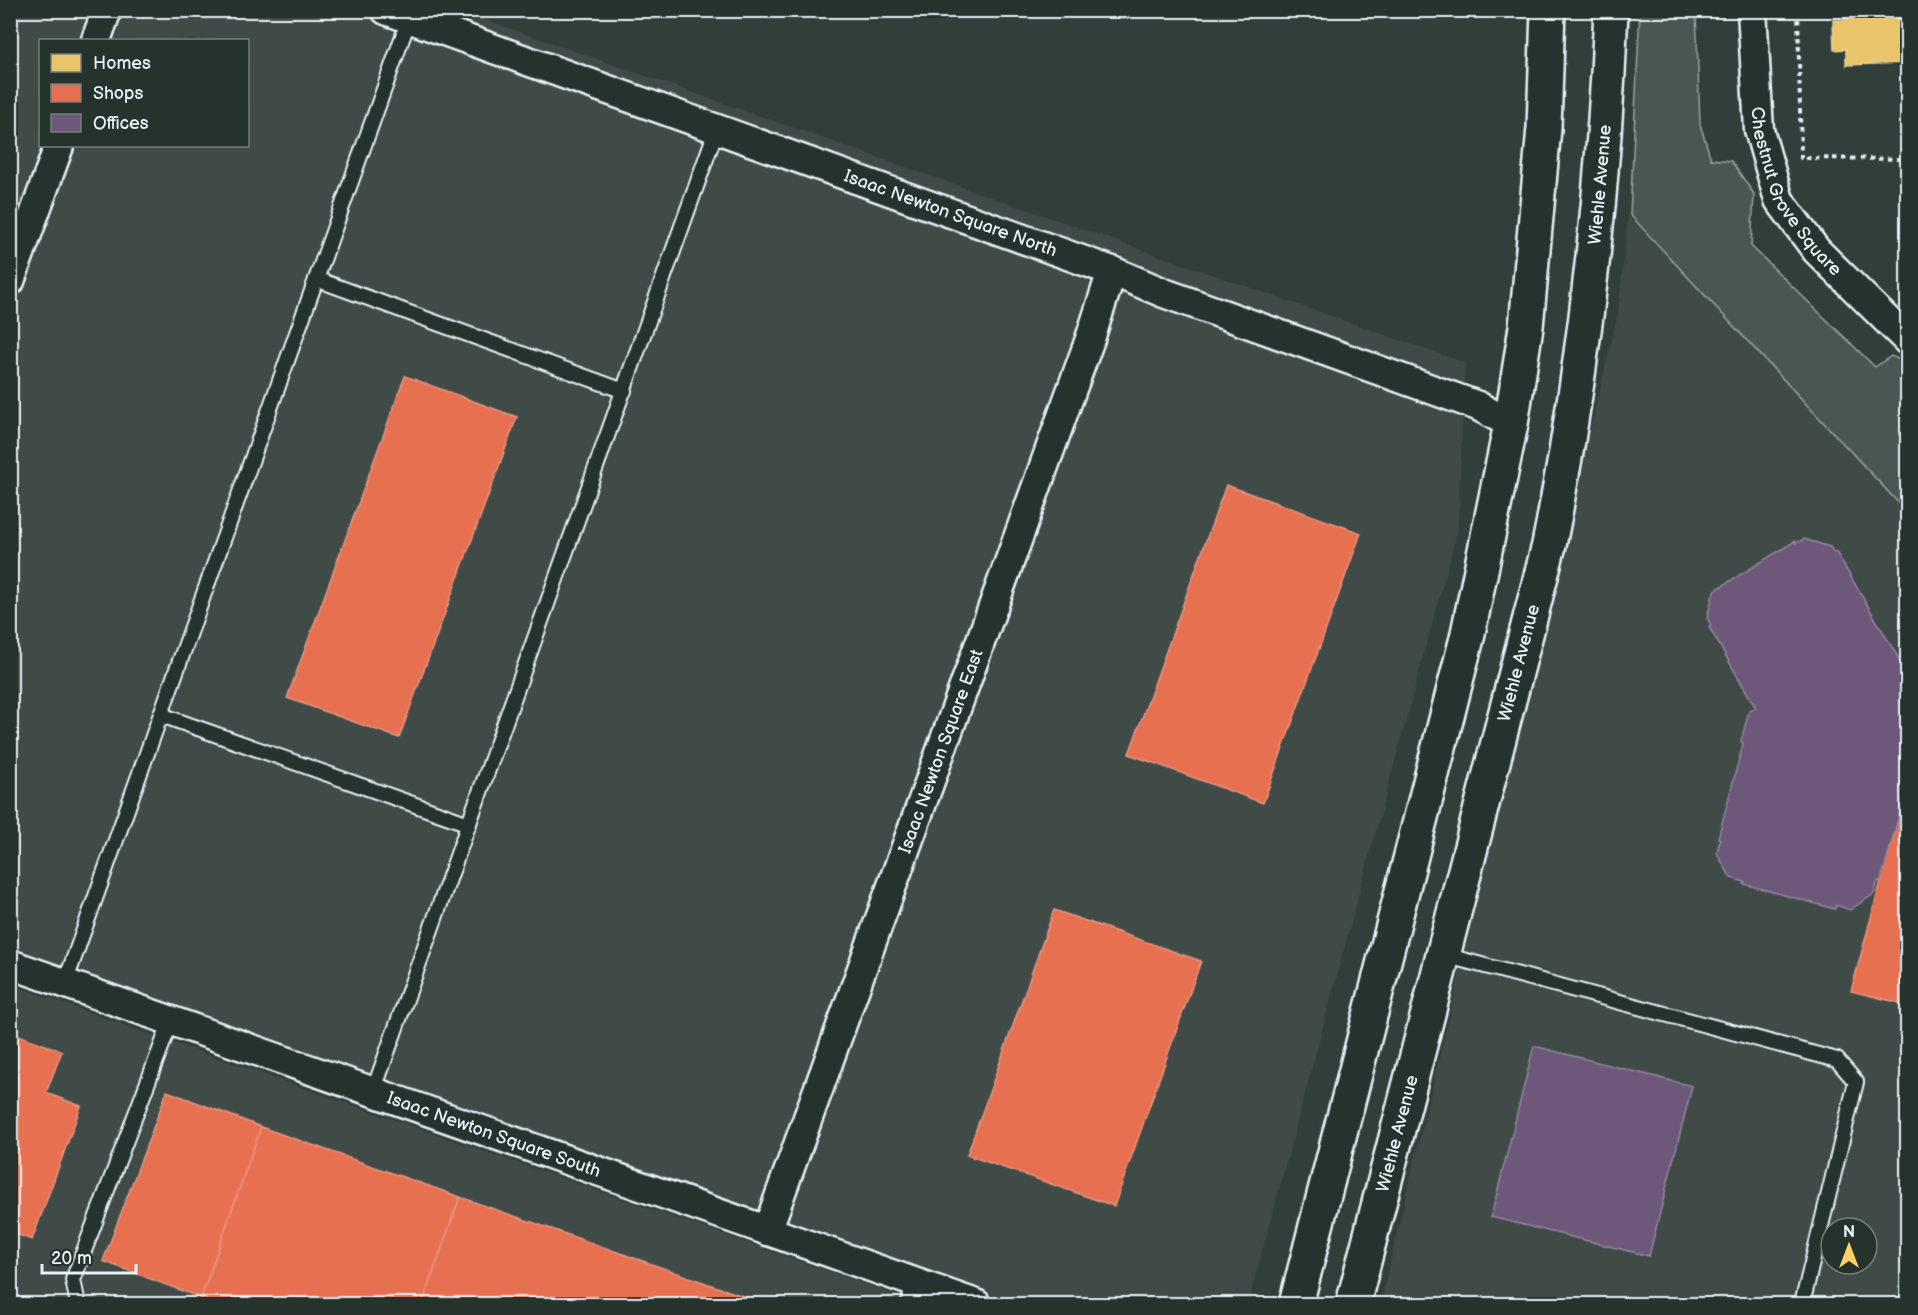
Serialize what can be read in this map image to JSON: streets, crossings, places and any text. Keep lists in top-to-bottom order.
{
  "streets": {
    "main road": ["Wiehle Avenue"],
    "street": [
      "Chestnut Grove Square",
      "Isaac Newton Square North",
      "Isaac Newton Square East",
      "Isaac Newton Square South"
    ]
  },
  "crossings": [
    ["Isaac Newton Square North", "Isaac Newton Square East"],
    ["Isaac Newton Square East", "Isaac Newton Square South"]
  ],
  "legend": ["Homes", "Shops", "Offices"],
  "scale_bar": "20 m",
  "north": "top"
}
